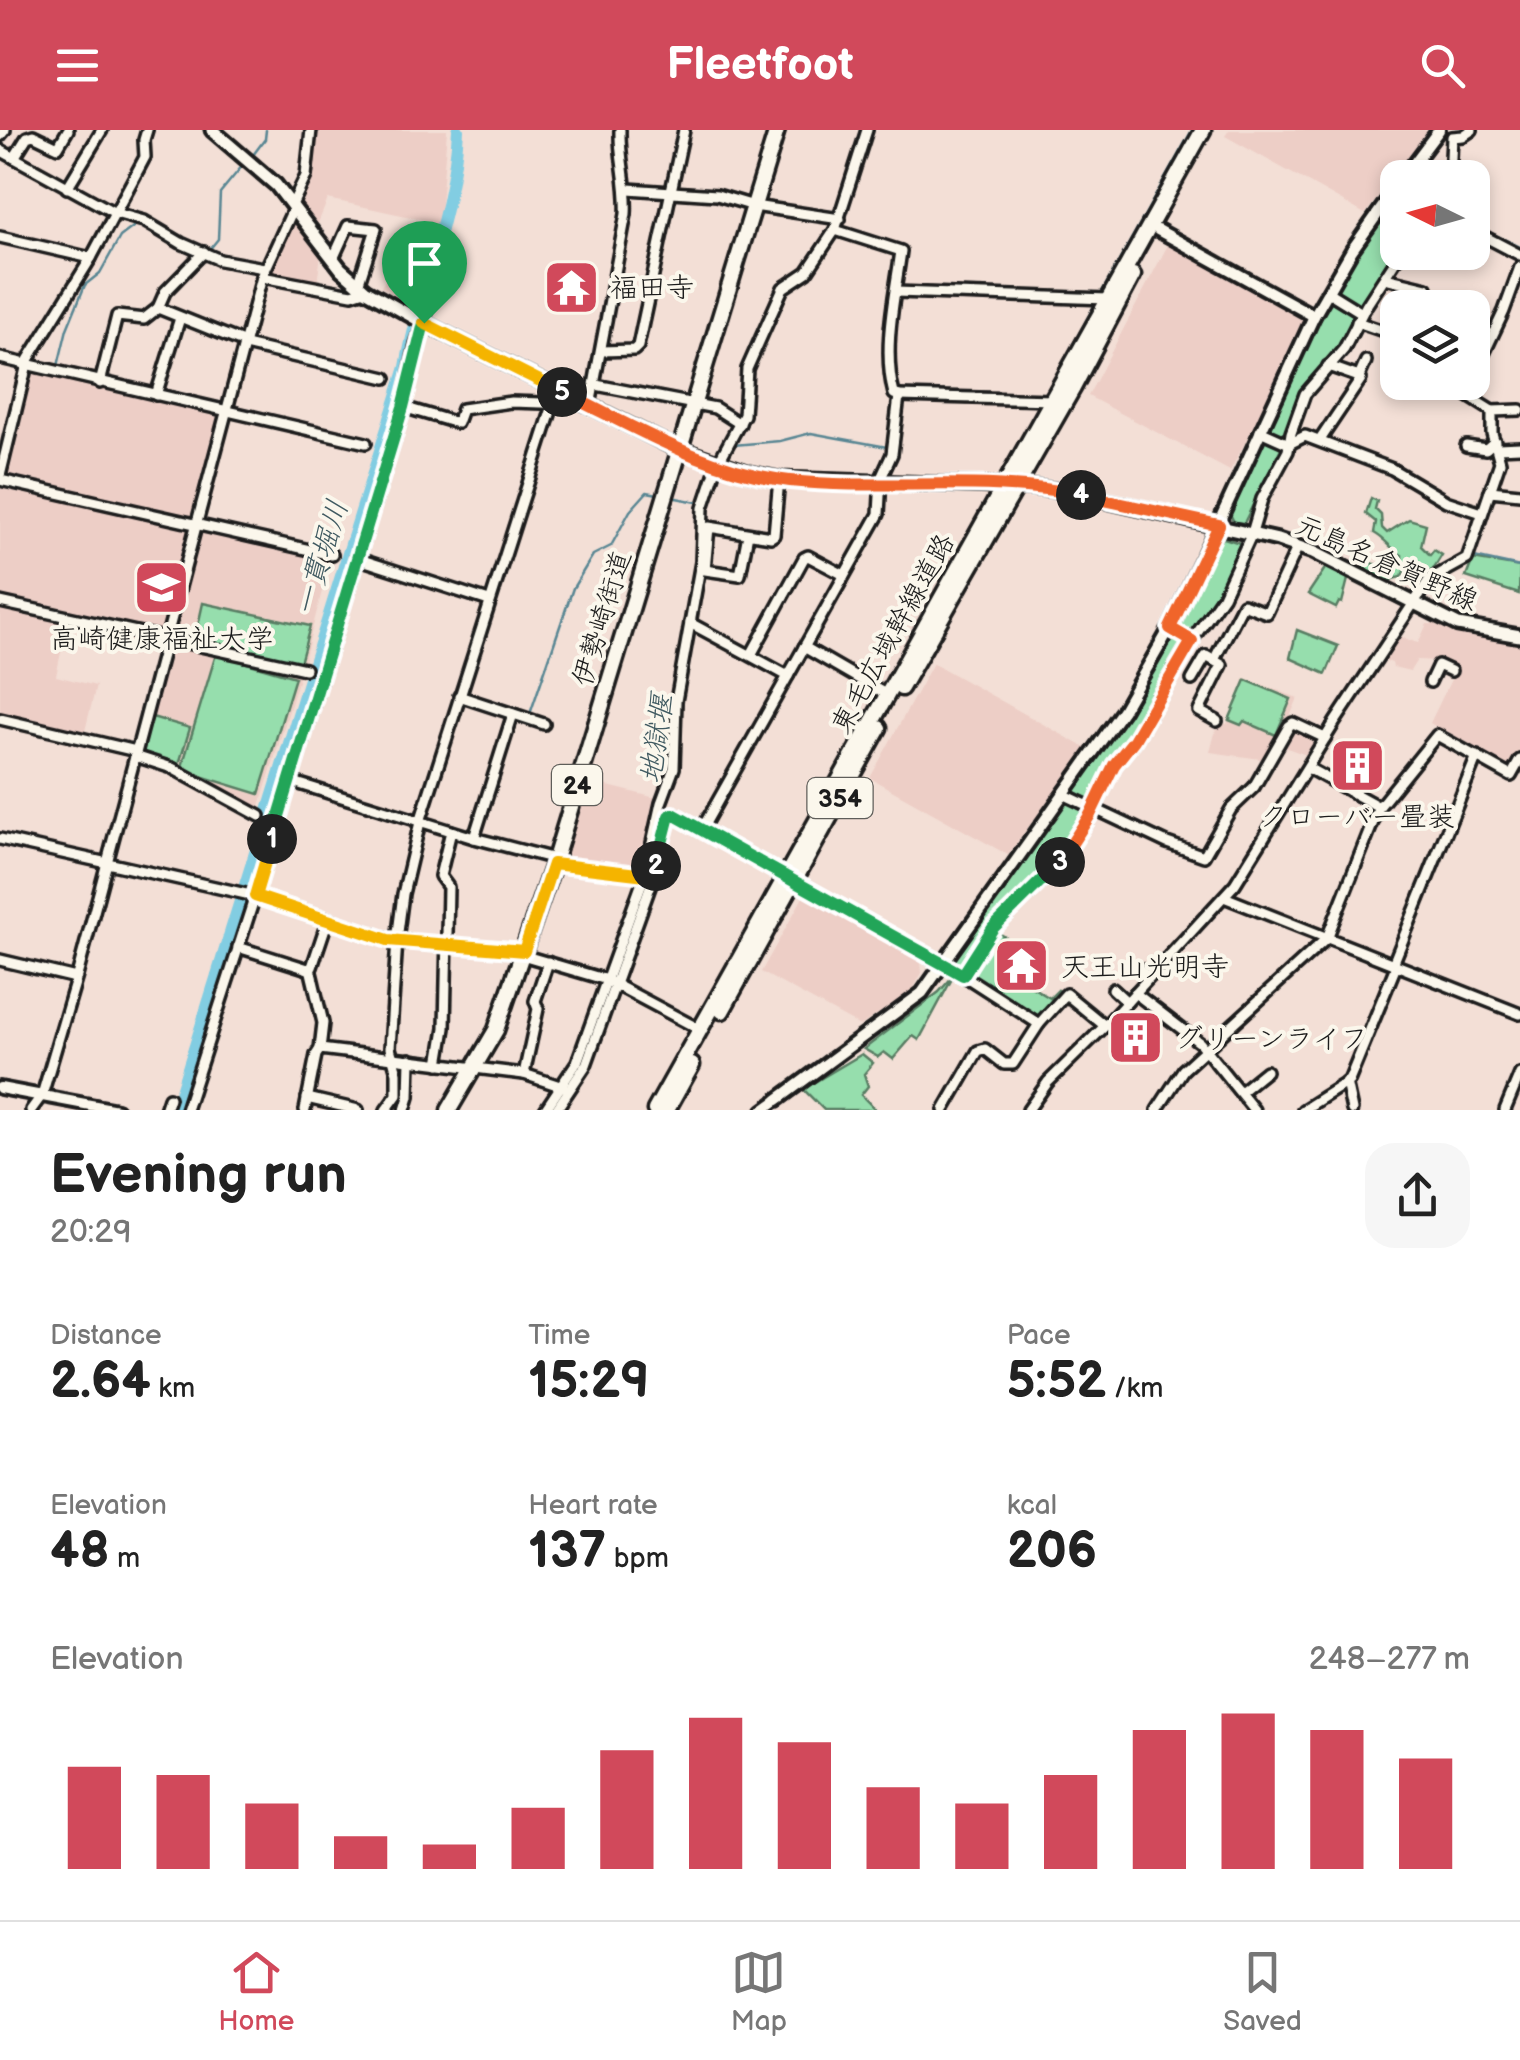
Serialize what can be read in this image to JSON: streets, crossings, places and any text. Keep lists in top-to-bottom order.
{
  "streets": {
    "main road": [
      "元島名倉賀野線",
      "伊勢崎街道",
      "東毛広域幹線道路",
      "24",
      "354"
    ]
  },
  "crossings": [
    ["元島名倉賀野線", "伊勢崎街道"],
    ["元島名倉賀野線", "東毛広域幹線道路"]
  ],
  "water": ["一貫堀川", "地獄堰"],
  "places": {
    "temple": ["福田寺", "天王山光明寺"],
    "school or university": ["高崎健康福祉大学"],
    "building": ["クローバー畳装", "グリーンライフ"]
  },
  "north": "left",
  "page": {
    "header": "Fleetfoot",
    "pins": [
      "5",
      "4",
      "1",
      "3",
      "2"
    ],
    "heading": ["Evening run", "20:29"],
    "stats": [
      ["Distance", "2.64 km"],
      ["Time", "15:29"],
      ["Pace", "5:52 /km"],
      ["Elevation", "48 m"],
      ["Heart rate", "137 bpm"],
      ["kcal", "206"]
    ],
    "chart": ["Elevation", "248–277 m"],
    "tabs": ["Home", "Map", "Saved"]
  }
}
